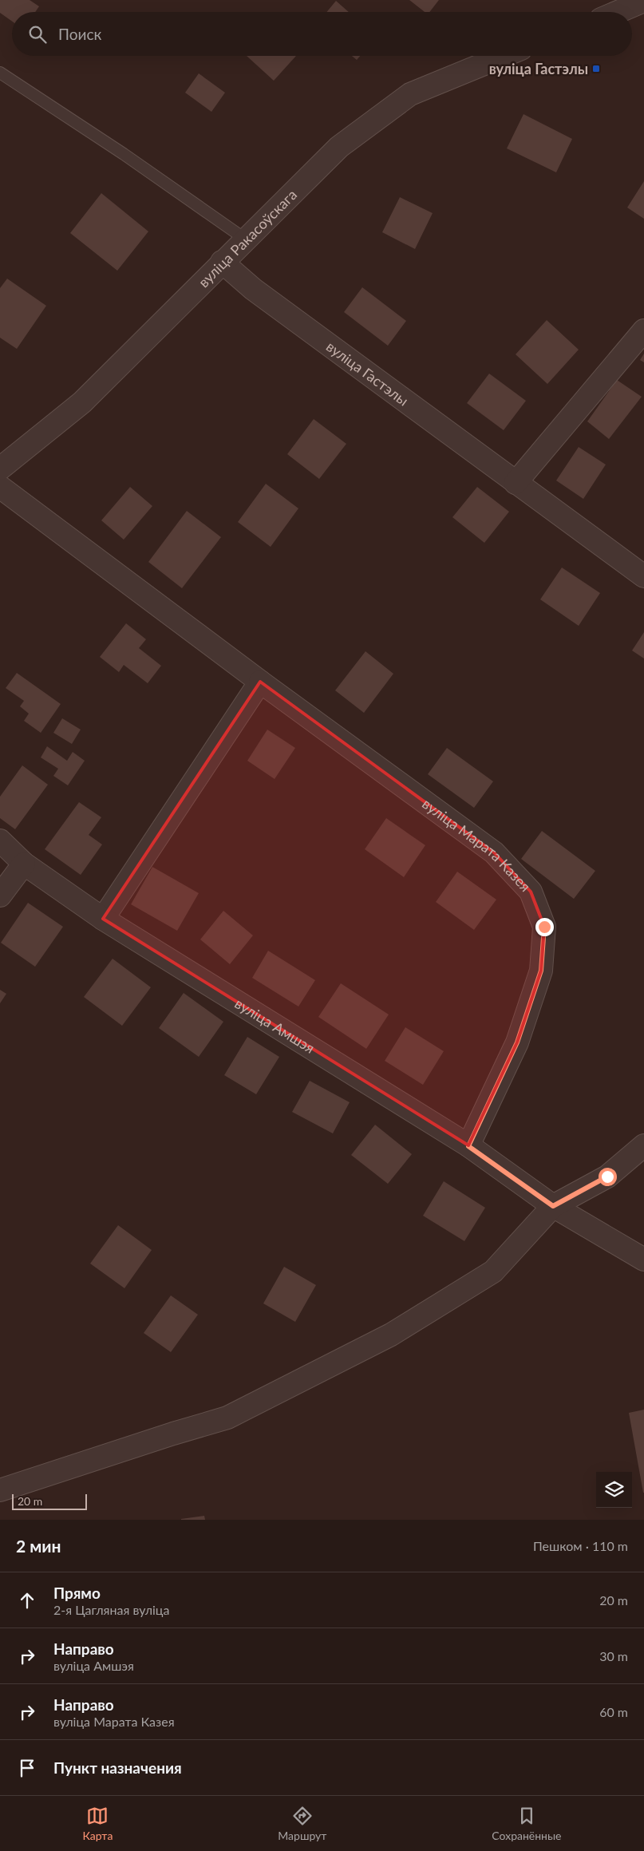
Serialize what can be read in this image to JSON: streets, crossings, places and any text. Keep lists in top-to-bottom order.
{
  "streets": {
    "street": [
      "вуліца Ракасоўскага",
      "вуліца Гастэлы",
      "вуліца Марата Казея",
      "вуліца Амшэя"
    ]
  },
  "crossings": [
    ["вуліца Ракасоўскага", "вуліца Гастэлы"],
    ["вуліца Марата Казея", "вуліца Амшэя"]
  ],
  "places": {
    "transit": ["вуліца Гастэлы"]
  },
  "scale_bar": "20 m",
  "page": {
    "search": "Поиск",
    "scale": "20 m",
    "heading": ["2 мин", "Пешком · 110 m"],
    "list": [
      ["Прямо", "2-я Цагляная вуліца", "20 m"],
      ["Направо", "вуліца Амшэя", "30 m"],
      ["Направо", "вуліца Марата Казея", "60 m"],
      "Пункт назначения"
    ],
    "nav": ["Карта", "Маршрут", "Сохранённые"]
  }
}
